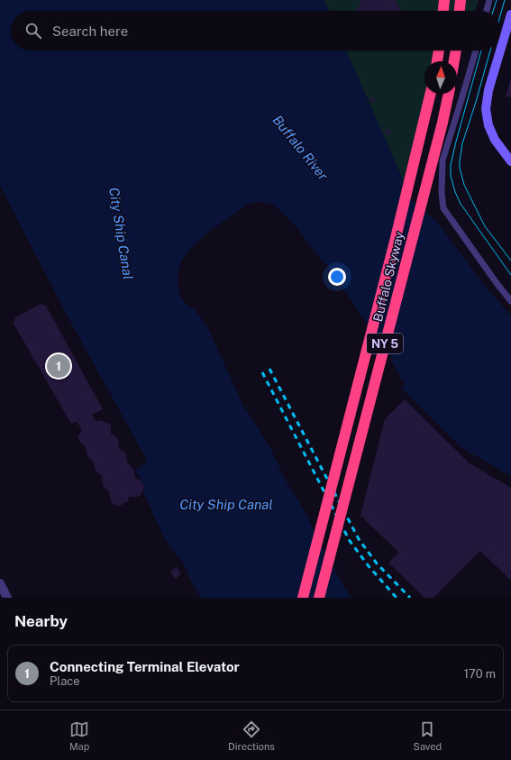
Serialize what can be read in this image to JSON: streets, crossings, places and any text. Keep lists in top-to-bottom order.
{
  "streets": {
    "highway": ["Buffalo Skyway", "NY 5"]
  },
  "water": ["Buffalo River", "City Ship Canal"],
  "north": "top",
  "page": {
    "search": "Search here",
    "pins": "1",
    "heading": "Nearby",
    "list": [
      {
        "mark": "1",
        "name": "Connecting Terminal Elevator",
        "note": "Place",
        "value": "170 m"
      }
    ],
    "nav": ["Map", "Directions", "Saved"]
  }
}
